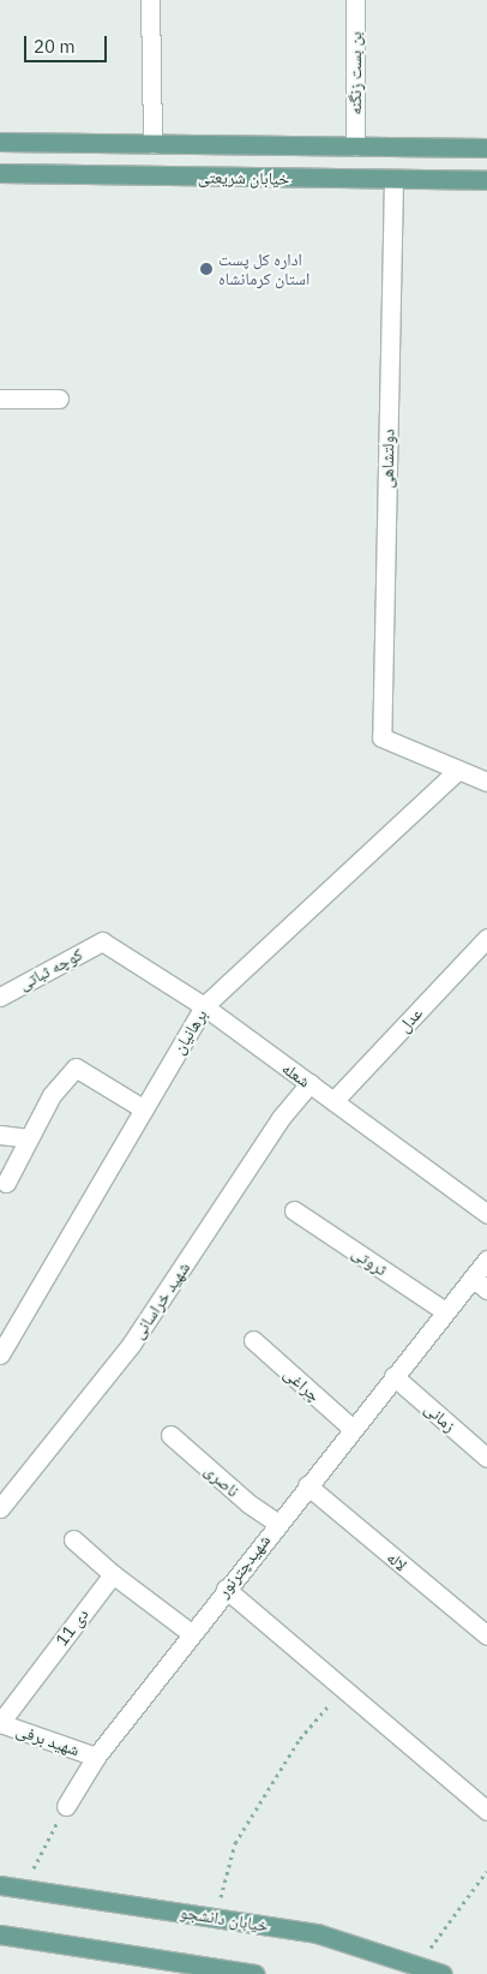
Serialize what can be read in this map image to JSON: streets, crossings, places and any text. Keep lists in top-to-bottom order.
{
  "streets": {
    "main road": ["خیابان شریعتی", "خیابان دانشجو"],
    "street": [
      "بن بست زنگنه",
      "دولتشاهی",
      "کوچه ثباتی",
      "عدل",
      "برهانیان",
      "شعله",
      "ثروتی",
      "شهید خراسانی",
      "چراغی",
      "زمانی",
      "ناصری",
      "لاله",
      "شهیدچترنور",
      "11 دی",
      "شهید برفی"
    ]
  },
  "crossings": [
    ["بن بست زنگنه", "خیابان شریعتی"],
    ["خیابان شریعتی", "دولتشاهی"],
    ["دولتشاهی", "برهانیان"],
    ["کوچه ثباتی", "شعله"],
    ["عدل", "شعله"],
    ["برهانیان", "شعله"],
    ["شعله", "شهید خراسانی"],
    ["ثروتی", "شهیدچترنور"],
    ["چراغی", "شهیدچترنور"],
    ["زمانی", "شهیدچترنور"],
    ["ناصری", "شهیدچترنور"],
    ["لاله", "شهیدچترنور"],
    ["شهیدچترنور", "شهید برفی"],
    ["11 دی", "شهید برفی"]
  ],
  "places": ["اداره کل پست استان کرمانشاه"],
  "scale_bar": "20 m"
}
